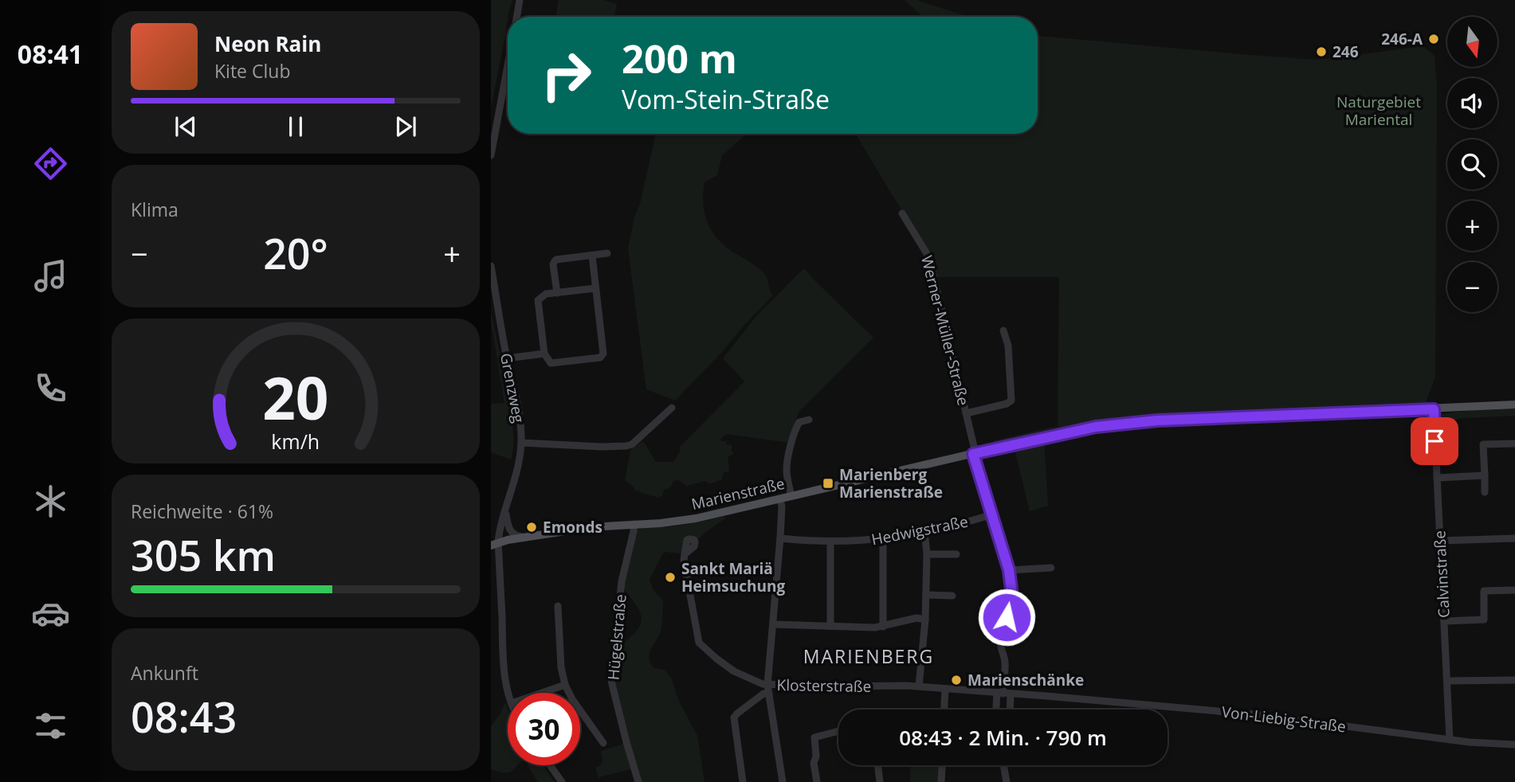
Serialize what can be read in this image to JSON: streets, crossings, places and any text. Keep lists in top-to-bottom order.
{
  "streets": {
    "main road": ["Marienstraße"],
    "street": [
      "Werner-Müller-Straße",
      "Grenzweg",
      "Hedwigstraße",
      "Calvinstraße",
      "Hügelstraße",
      "Klosterstraße",
      "Von-Liebig-Straße"
    ]
  },
  "crossings": [
    ["Werner-Müller-Straße", "Marienstraße"],
    ["Werner-Müller-Straße", "Hedwigstraße"],
    ["Werner-Müller-Straße", "Klosterstraße"],
    ["Grenzweg", "Marienstraße"],
    ["Marienstraße", "Calvinstraße"],
    ["Marienstraße", "Hügelstraße"],
    ["Calvinstraße", "Von-Liebig-Straße"],
    ["Klosterstraße", "Von-Liebig-Straße"]
  ],
  "districts": ["MARIENBERG"],
  "parks": ["Naturgebiet Mariental"],
  "places": {
    "other": [
      "246-A",
      "246",
      "Emonds",
      "Sankt Mariä Heimsuchung",
      "Marienschänke"
    ],
    "transit": ["Marienberg Marienstraße"]
  },
  "north": "bottom",
  "page": {
    "tabs": "08:41",
    "map_buttons": ["+", "−"],
    "turn": ["200 m", "Vom-Stein-Straße"],
    "song": ["Neon Rain", "Kite Club"],
    "tile": [
      "Klima",
      ["Reichweite · 61%", "305 km"],
      ["Ankunft", "08:43"]
    ],
    "heat": ["−", "20°", "+"],
    "limit": "30",
    "trip": "08:43 · 2 Min. · 790 m",
    "gauge": ["20", "km/h"]
  }
}
